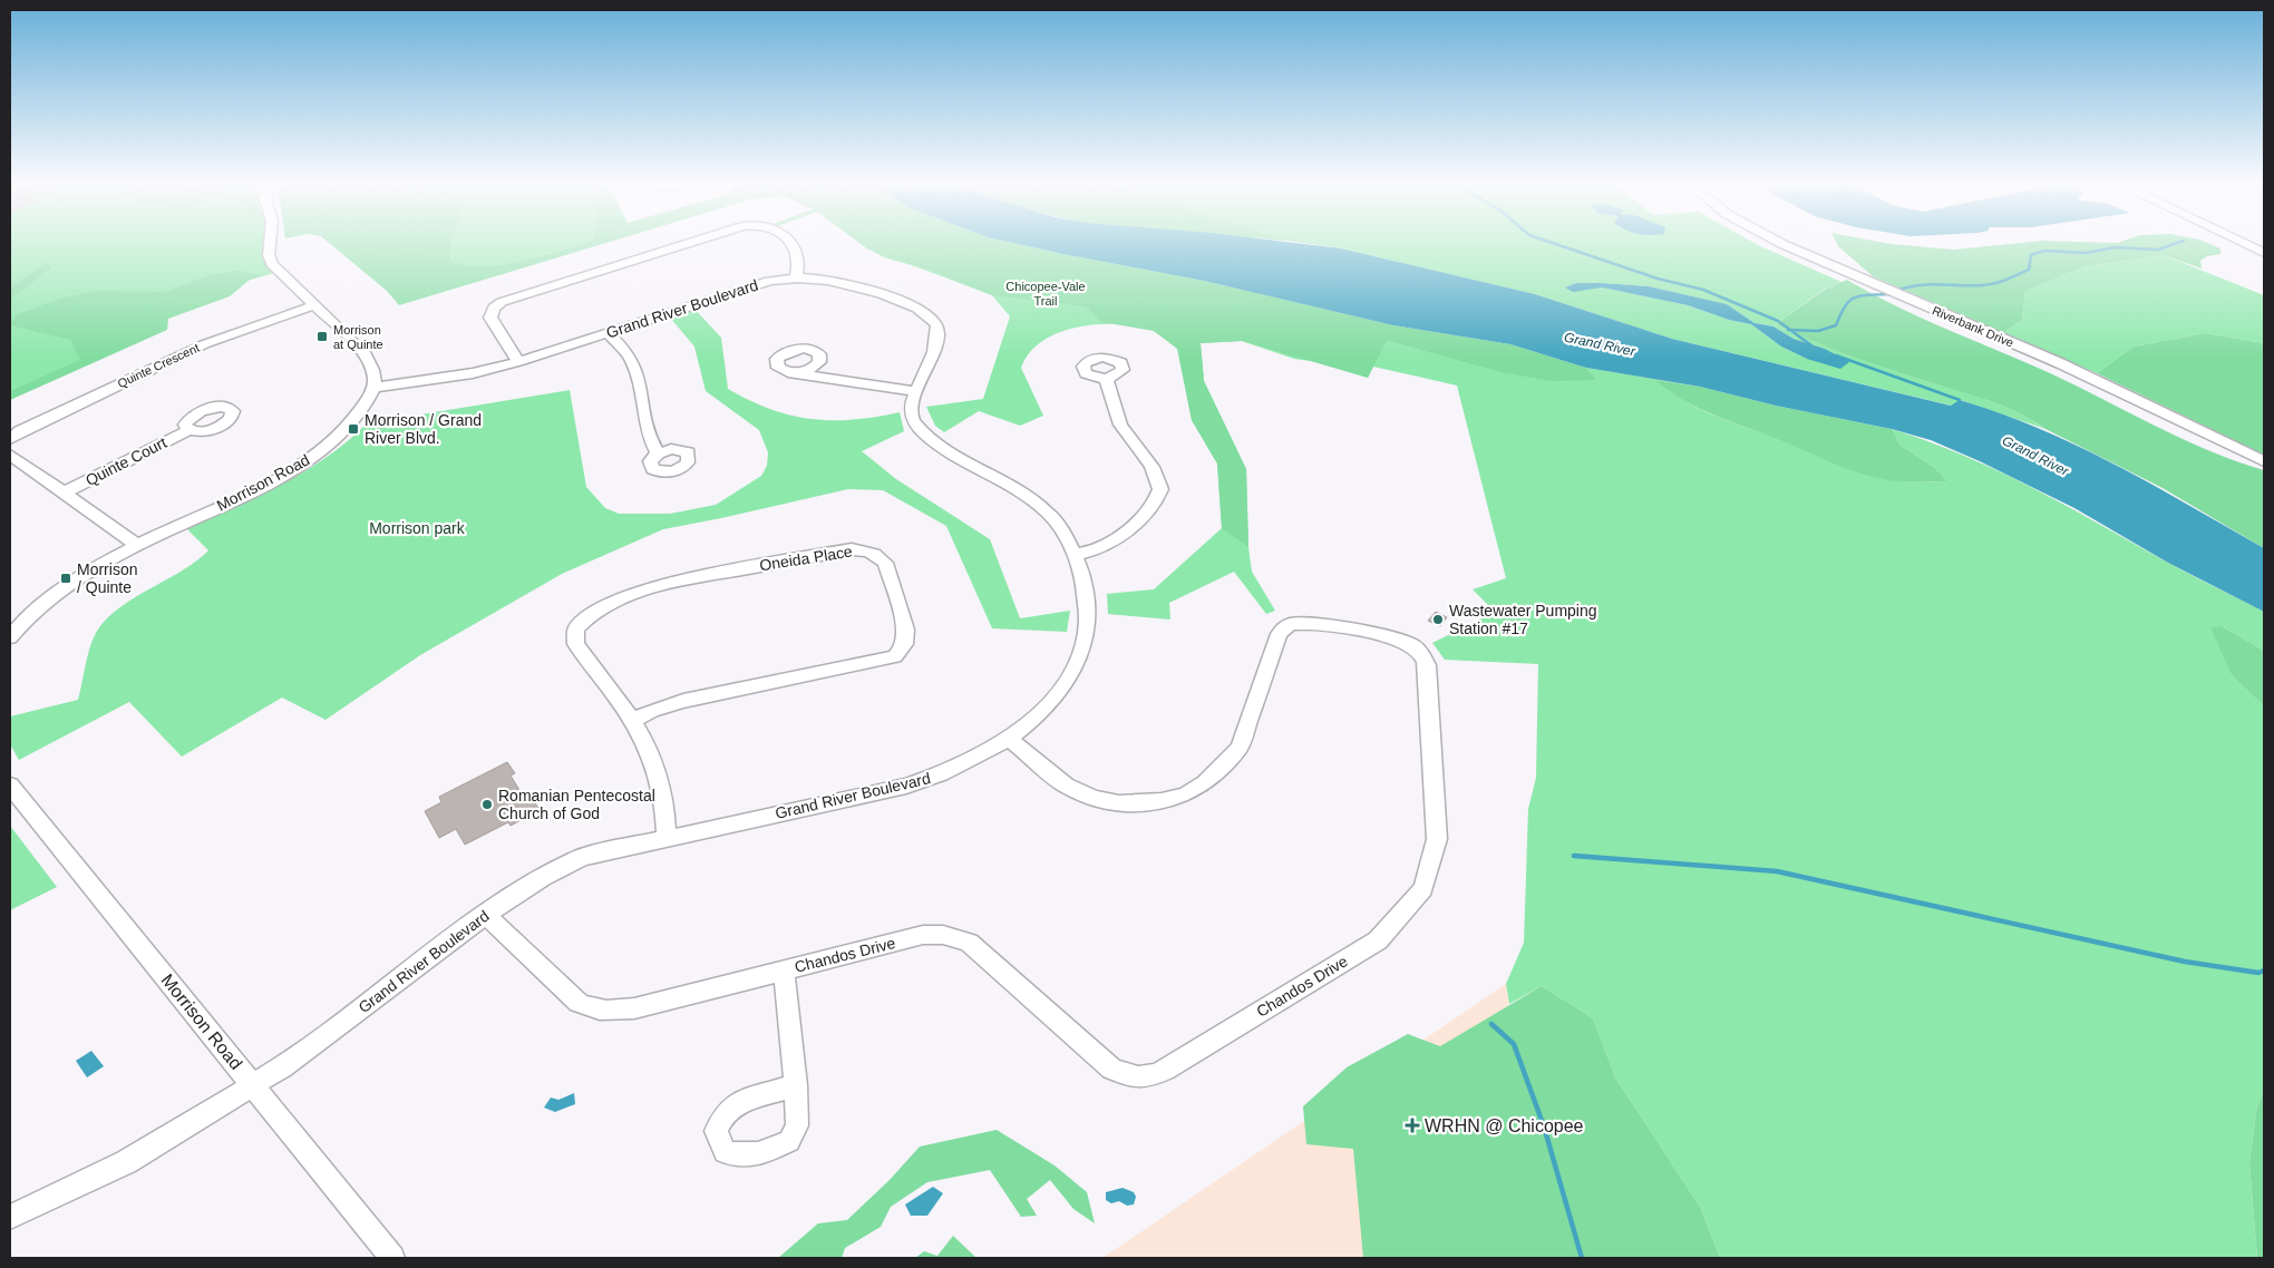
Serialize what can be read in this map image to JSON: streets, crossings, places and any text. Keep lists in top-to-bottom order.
{
  "streets": {
    "street": [
      "Grand River Boulevard",
      "Riverbank Drive",
      "Quinte Crescent",
      "Quinte Court",
      "Morrison Road",
      "Oneida Place",
      "Chandos Drive"
    ]
  },
  "crossings": [
    ["Grand River Boulevard", "Morrison Road"],
    ["Grand River Boulevard", "Oneida Place"],
    ["Grand River Boulevard", "Chandos Drive"]
  ],
  "water": ["Grand River"],
  "parks": ["Chicopee-Vale Trail", "Morrison park"],
  "places": {
    "transit": ["Morrison at Quinte", "Morrison / Grand River Blvd.", "Morrison / Quinte"],
    "other": ["Wastewater Pumping Station #17", "Romanian Pentecostal Church of God"],
    "health": ["WRHN @ Chicopee"]
  }
}
